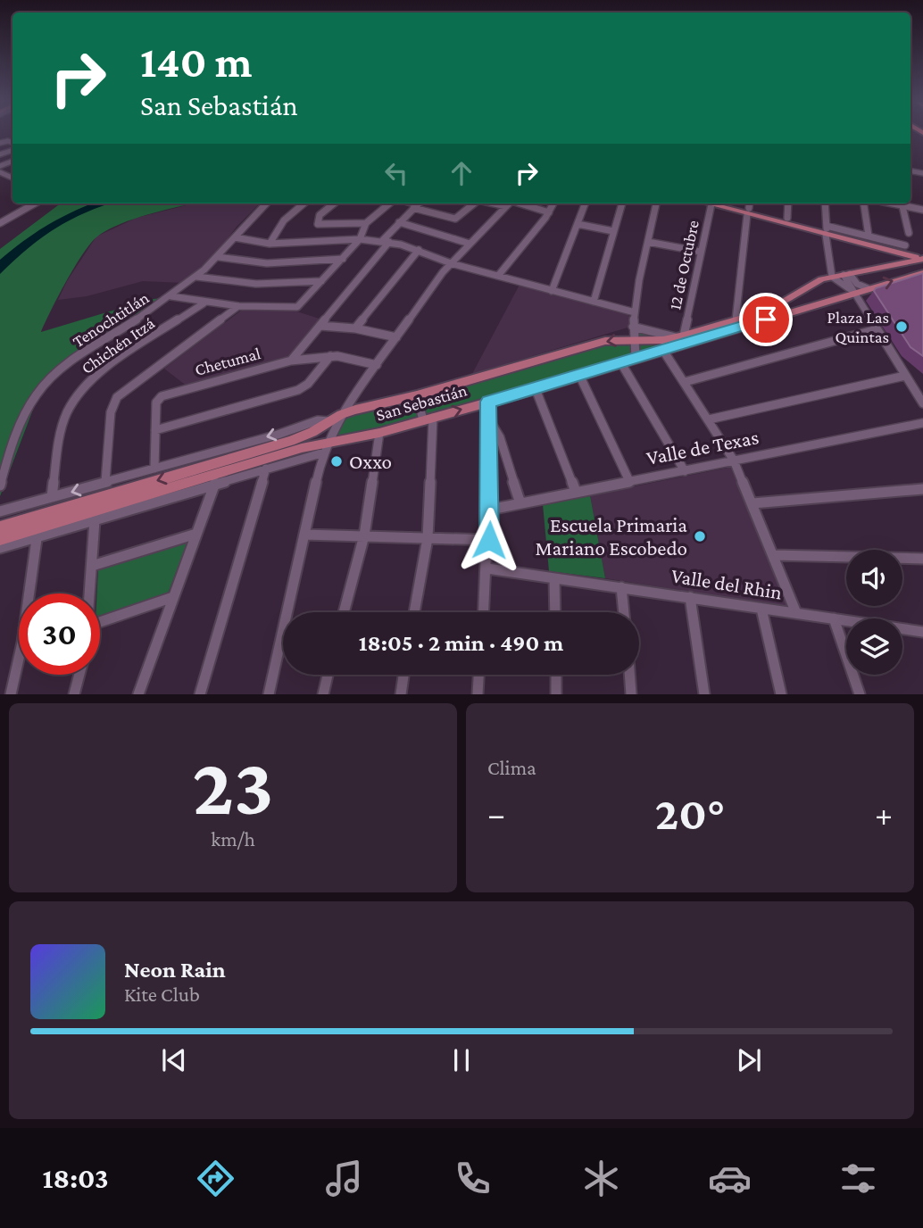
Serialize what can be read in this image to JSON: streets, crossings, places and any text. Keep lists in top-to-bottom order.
{
  "streets": {
    "main road": ["San Sebastián"],
    "street": [
      "12 de Octubre",
      "Tenochtitlán",
      "Chichén Itzá",
      "Chetumal",
      "Valle de Texas",
      "Valle del Rhin"
    ]
  },
  "crossings": [
    ["12 de Octubre", "San Sebastián"],
    ["Chichén Itzá", "San Sebastián"],
    ["Chetumal", "San Sebastián"]
  ],
  "places": ["Plaza Las Quintas", "Oxxo", "Escuela Primaria Mariano Escobedo"],
  "page": {
    "turn": ["140 m", "San Sebastián"],
    "limit": "30",
    "trip": "18:05 · 2 min · 490 m",
    "tile": [
      ["23", "km/h"],
      "Clima"
    ],
    "heat": ["−", "20°", "+"],
    "song": ["Neon Rain", "Kite Club"],
    "tabs": "18:03"
  }
}
